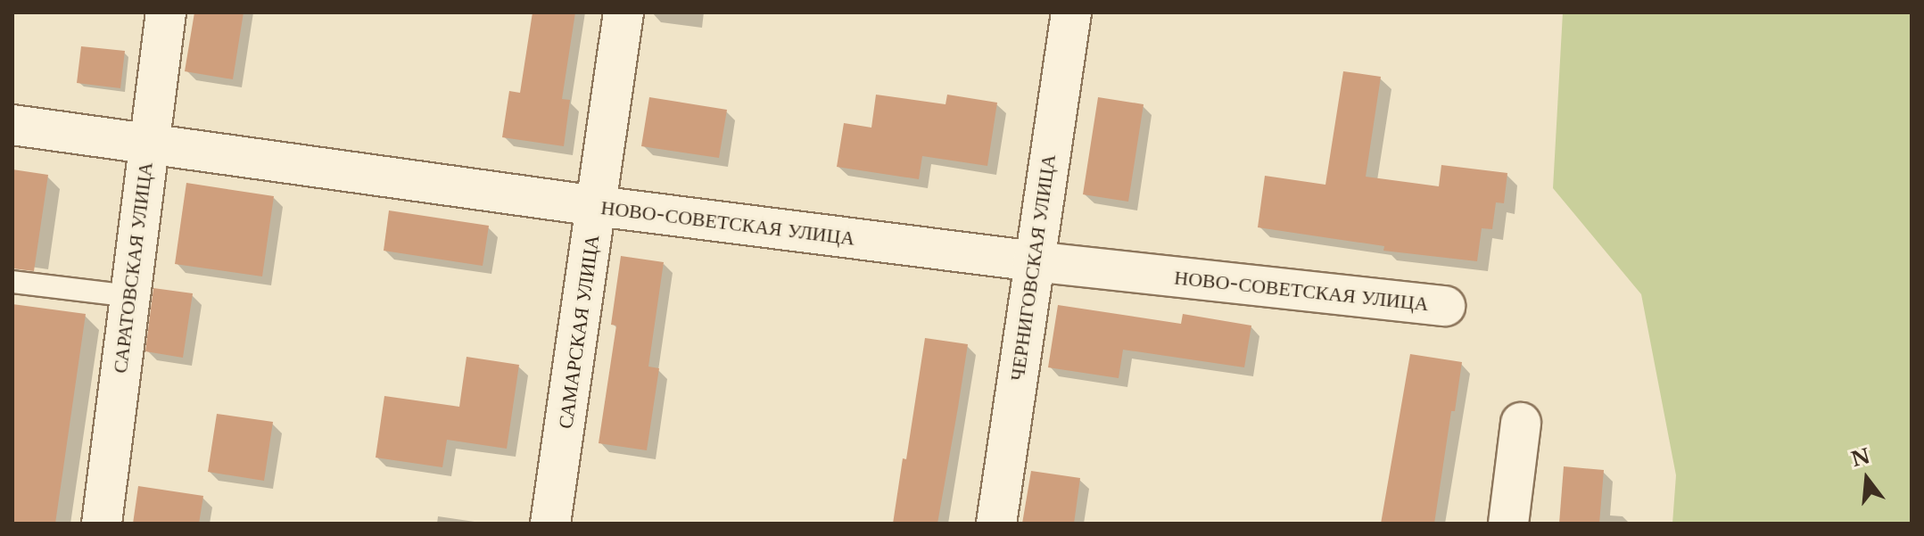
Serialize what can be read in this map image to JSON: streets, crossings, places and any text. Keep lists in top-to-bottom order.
{
  "streets": {
    "street": [
      "НОВО-СОВЕТСКАЯ УЛИЦА",
      "САРАТОВСКАЯ УЛИЦА",
      "ЧЕРНИГОВСКАЯ УЛИЦА",
      "САМАРСКАЯ УЛИЦА"
    ]
  },
  "crossings": [
    ["НОВО-СОВЕТСКАЯ УЛИЦА", "САРАТОВСКАЯ УЛИЦА"],
    ["НОВО-СОВЕТСКАЯ УЛИЦА", "ЧЕРНИГОВСКАЯ УЛИЦА"],
    ["НОВО-СОВЕТСКАЯ УЛИЦА", "САМАРСКАЯ УЛИЦА"]
  ],
  "north": "top"
}
